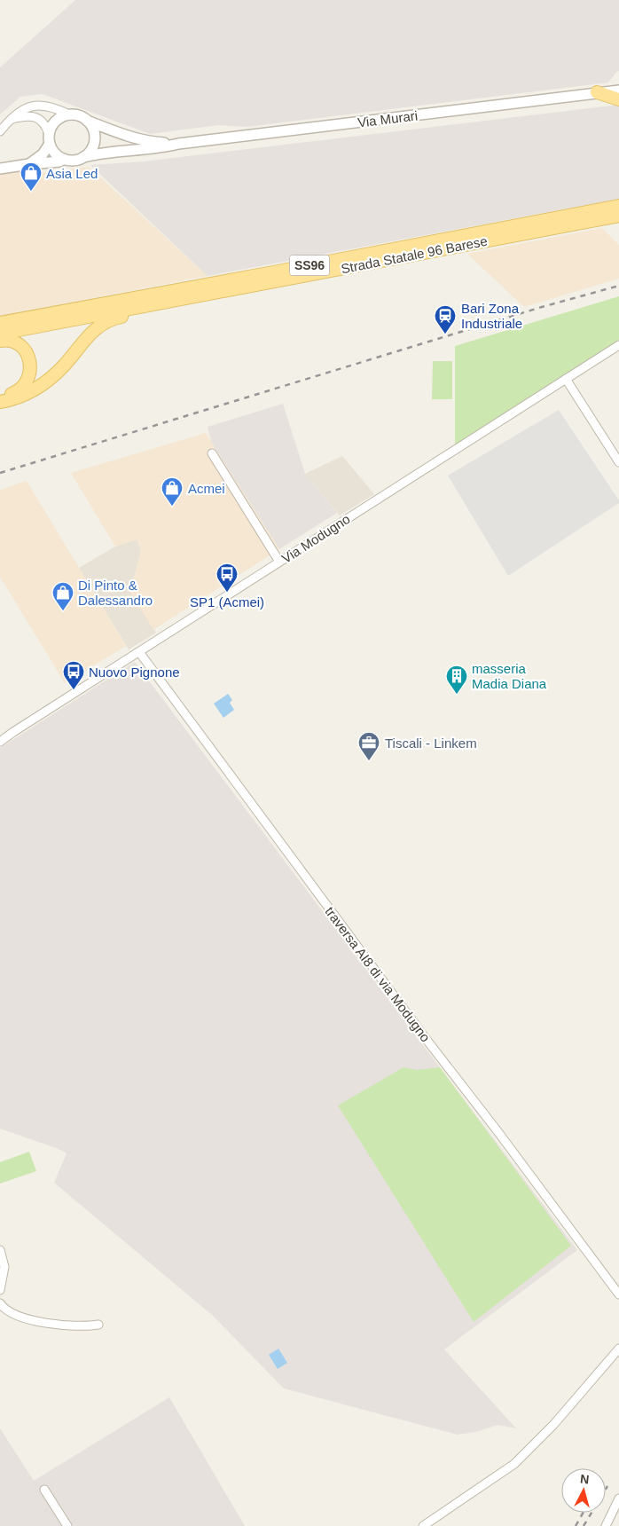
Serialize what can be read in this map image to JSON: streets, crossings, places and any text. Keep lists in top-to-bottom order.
{
  "streets": {
    "main road": ["Strada Statale 96 Barese", "SS96"],
    "street": ["Via Murari", "Via Modugno", "traversa AI8 di via Modugno"]
  },
  "crossings": [
    ["Via Modugno", "traversa AI8 di via Modugno"]
  ],
  "places": {
    "shop": ["Asia Led", "Acmei", "Di Pinto & Dalessandro"],
    "station": ["Bari Zona Industriale"],
    "bus stop": ["SP1 (Acmei)", "Nuovo Pignone"],
    "building": ["masseria Madia Diana"],
    "office": ["Tiscali - Linkem"]
  },
  "north": "top"
}
